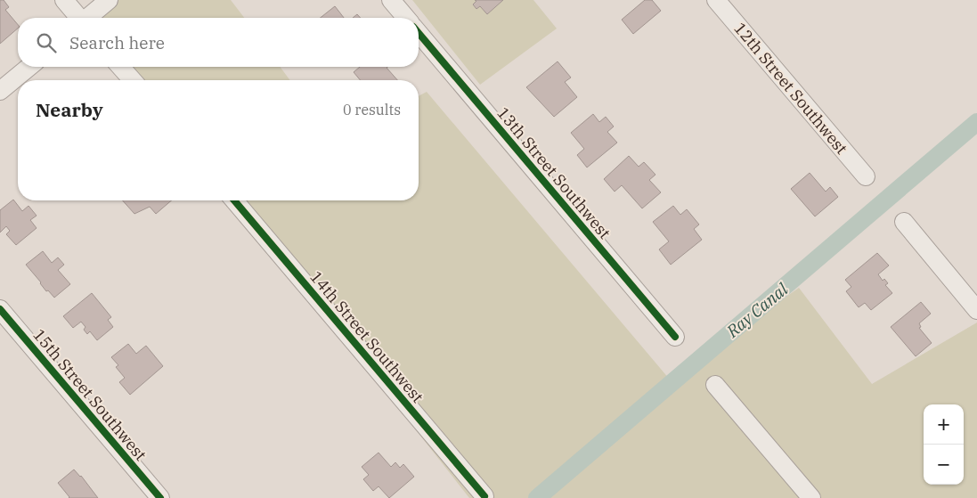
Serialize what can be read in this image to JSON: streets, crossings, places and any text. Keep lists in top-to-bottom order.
{
  "streets": {
    "street": [
      "12th Street Southwest",
      "13th Street Southwest",
      "14th Street Southwest",
      "15th Street Southwest"
    ]
  },
  "water": ["Ray Canal"],
  "page": {
    "search": "Search here",
    "heading": ["Nearby", "0 results"],
    "map_buttons": ["+", "−"]
  }
}
